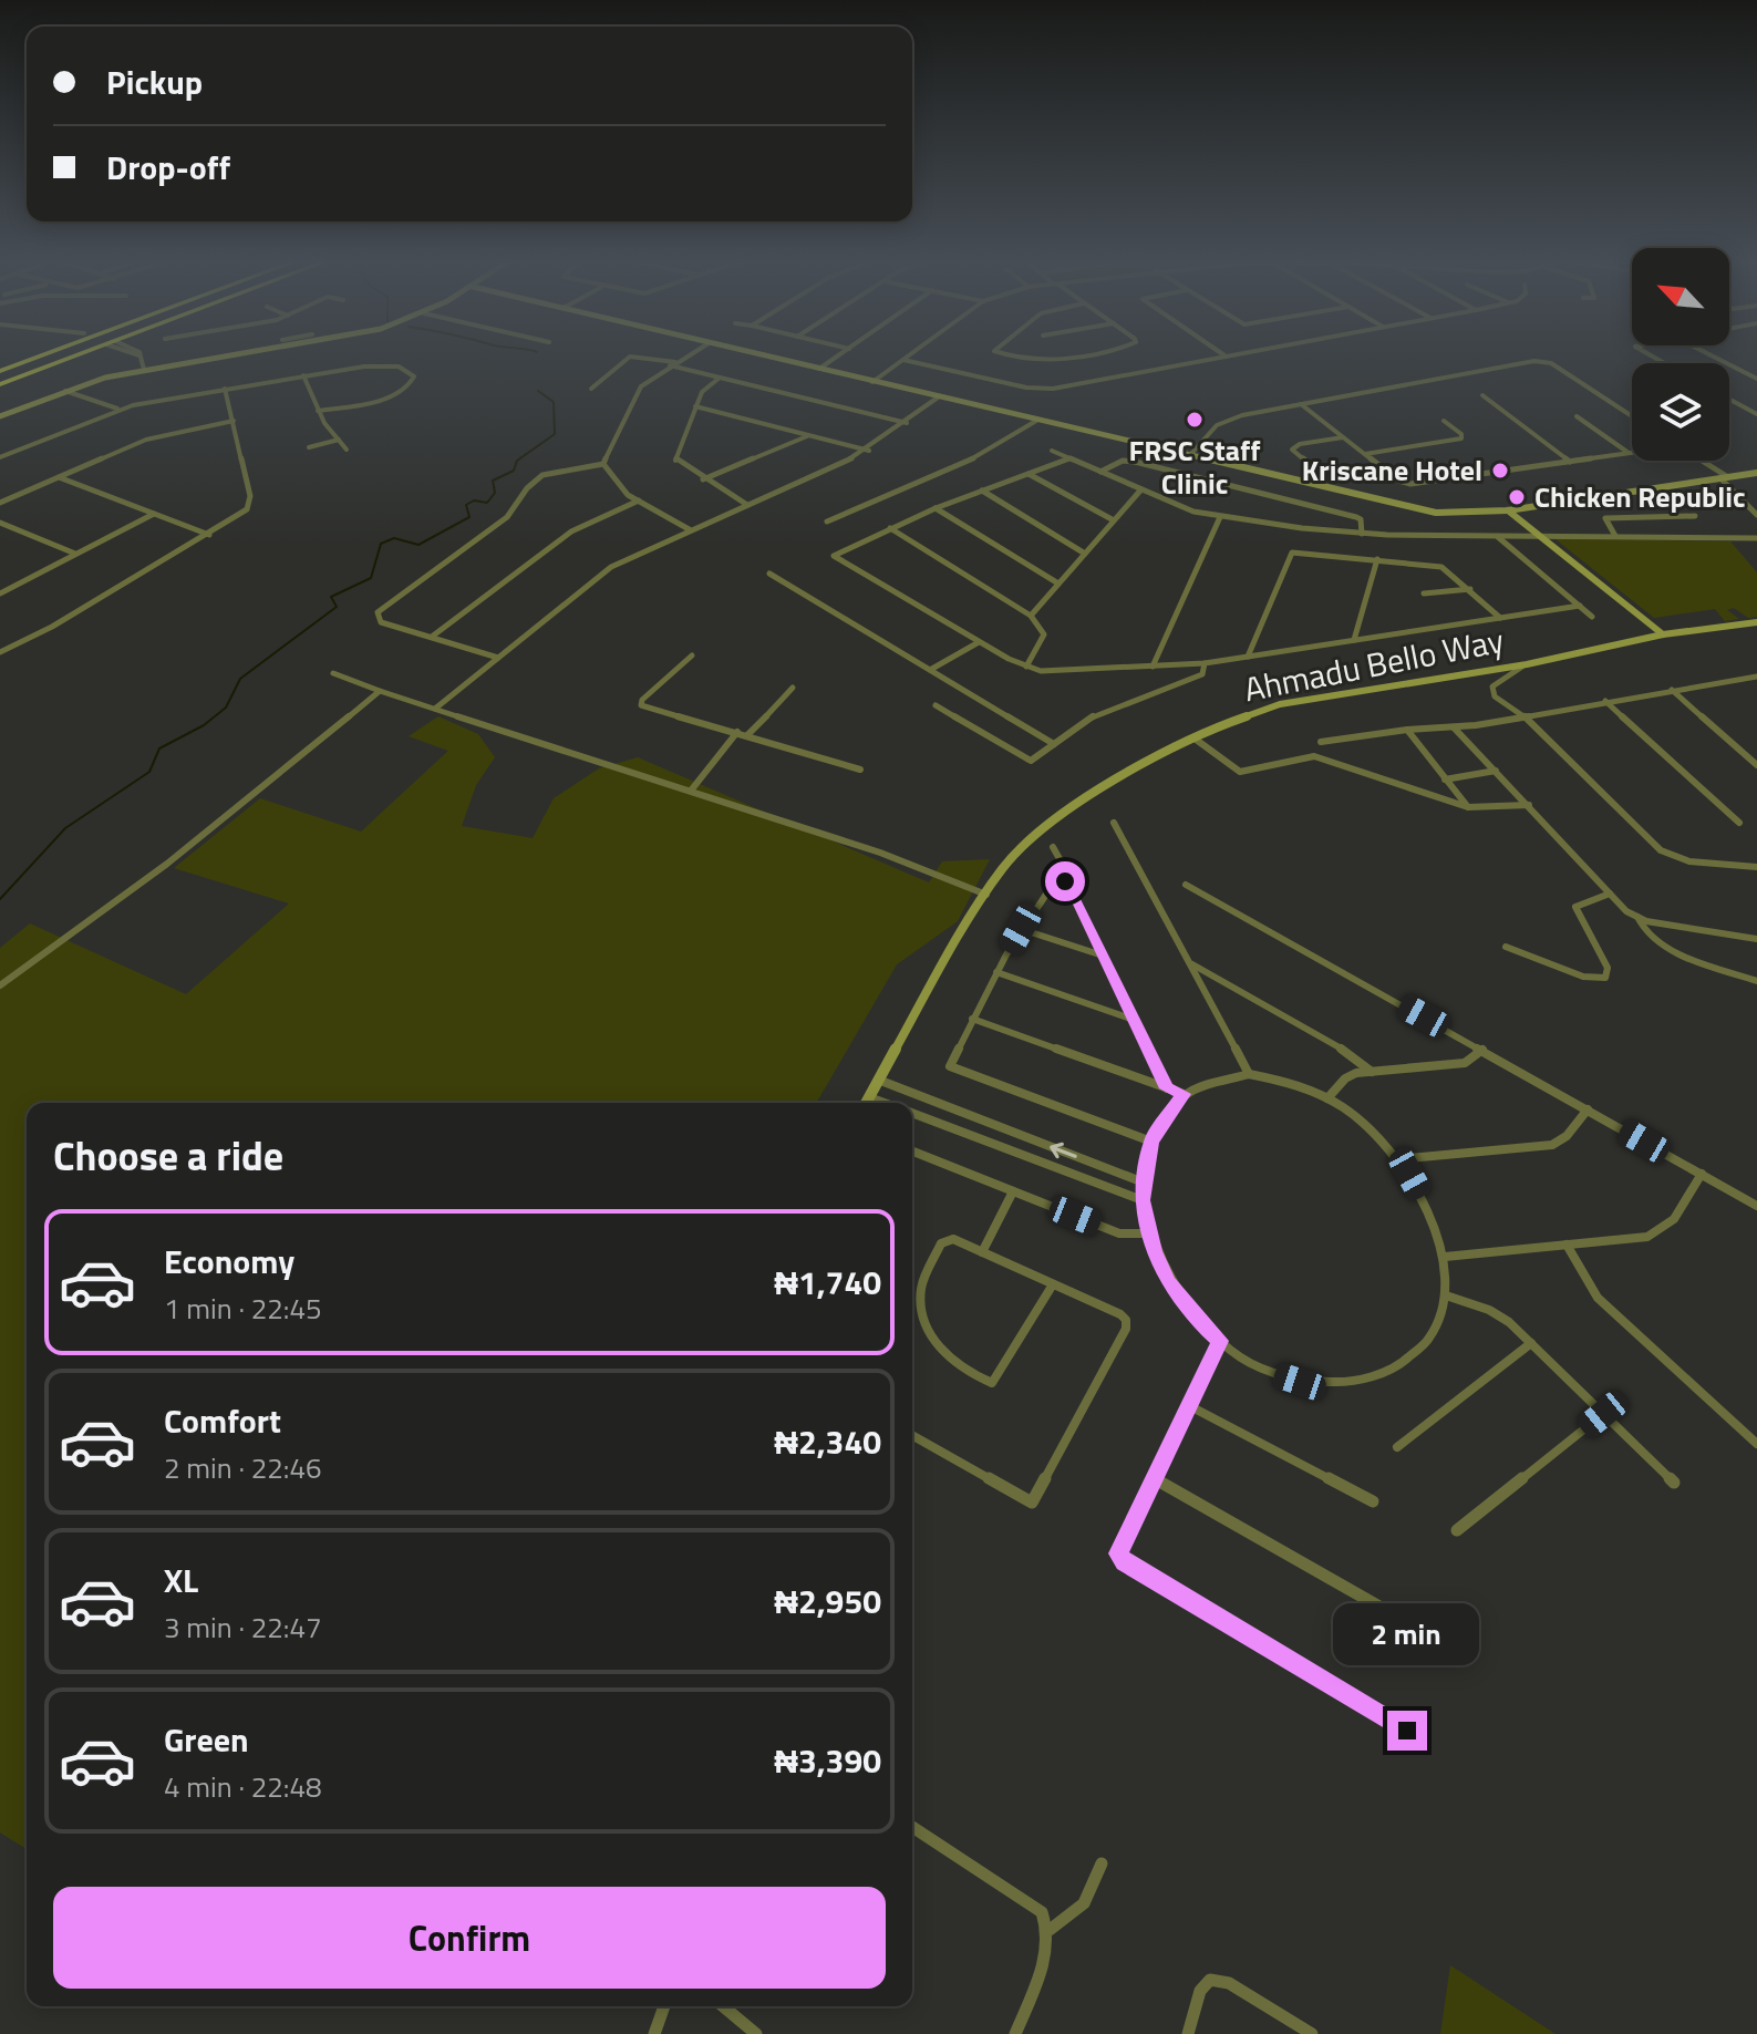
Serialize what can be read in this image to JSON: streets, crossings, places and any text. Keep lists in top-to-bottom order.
{
  "streets": {
    "street": ["Ahmadu Bello Way"]
  },
  "places": ["FRSC Staff Clinic", "Kriscane Hotel", "Chicken Republic"],
  "north": "top left",
  "page": {
    "banner": ["Pickup", "Drop-off"],
    "heading": "Choose a ride",
    "list": [
      {
        "name": "Economy",
        "note": "1 min · 22:45",
        "value": "₦1,740"
      },
      {
        "name": "Comfort",
        "note": "2 min · 22:46",
        "value": "₦2,340"
      },
      {
        "name": "XL",
        "note": "3 min · 22:47",
        "value": "₦2,950"
      },
      {
        "name": "Green",
        "note": "4 min · 22:48",
        "value": "₦3,390"
      }
    ],
    "bubble": "2 min",
    "buttons": "Confirm"
  }
}
